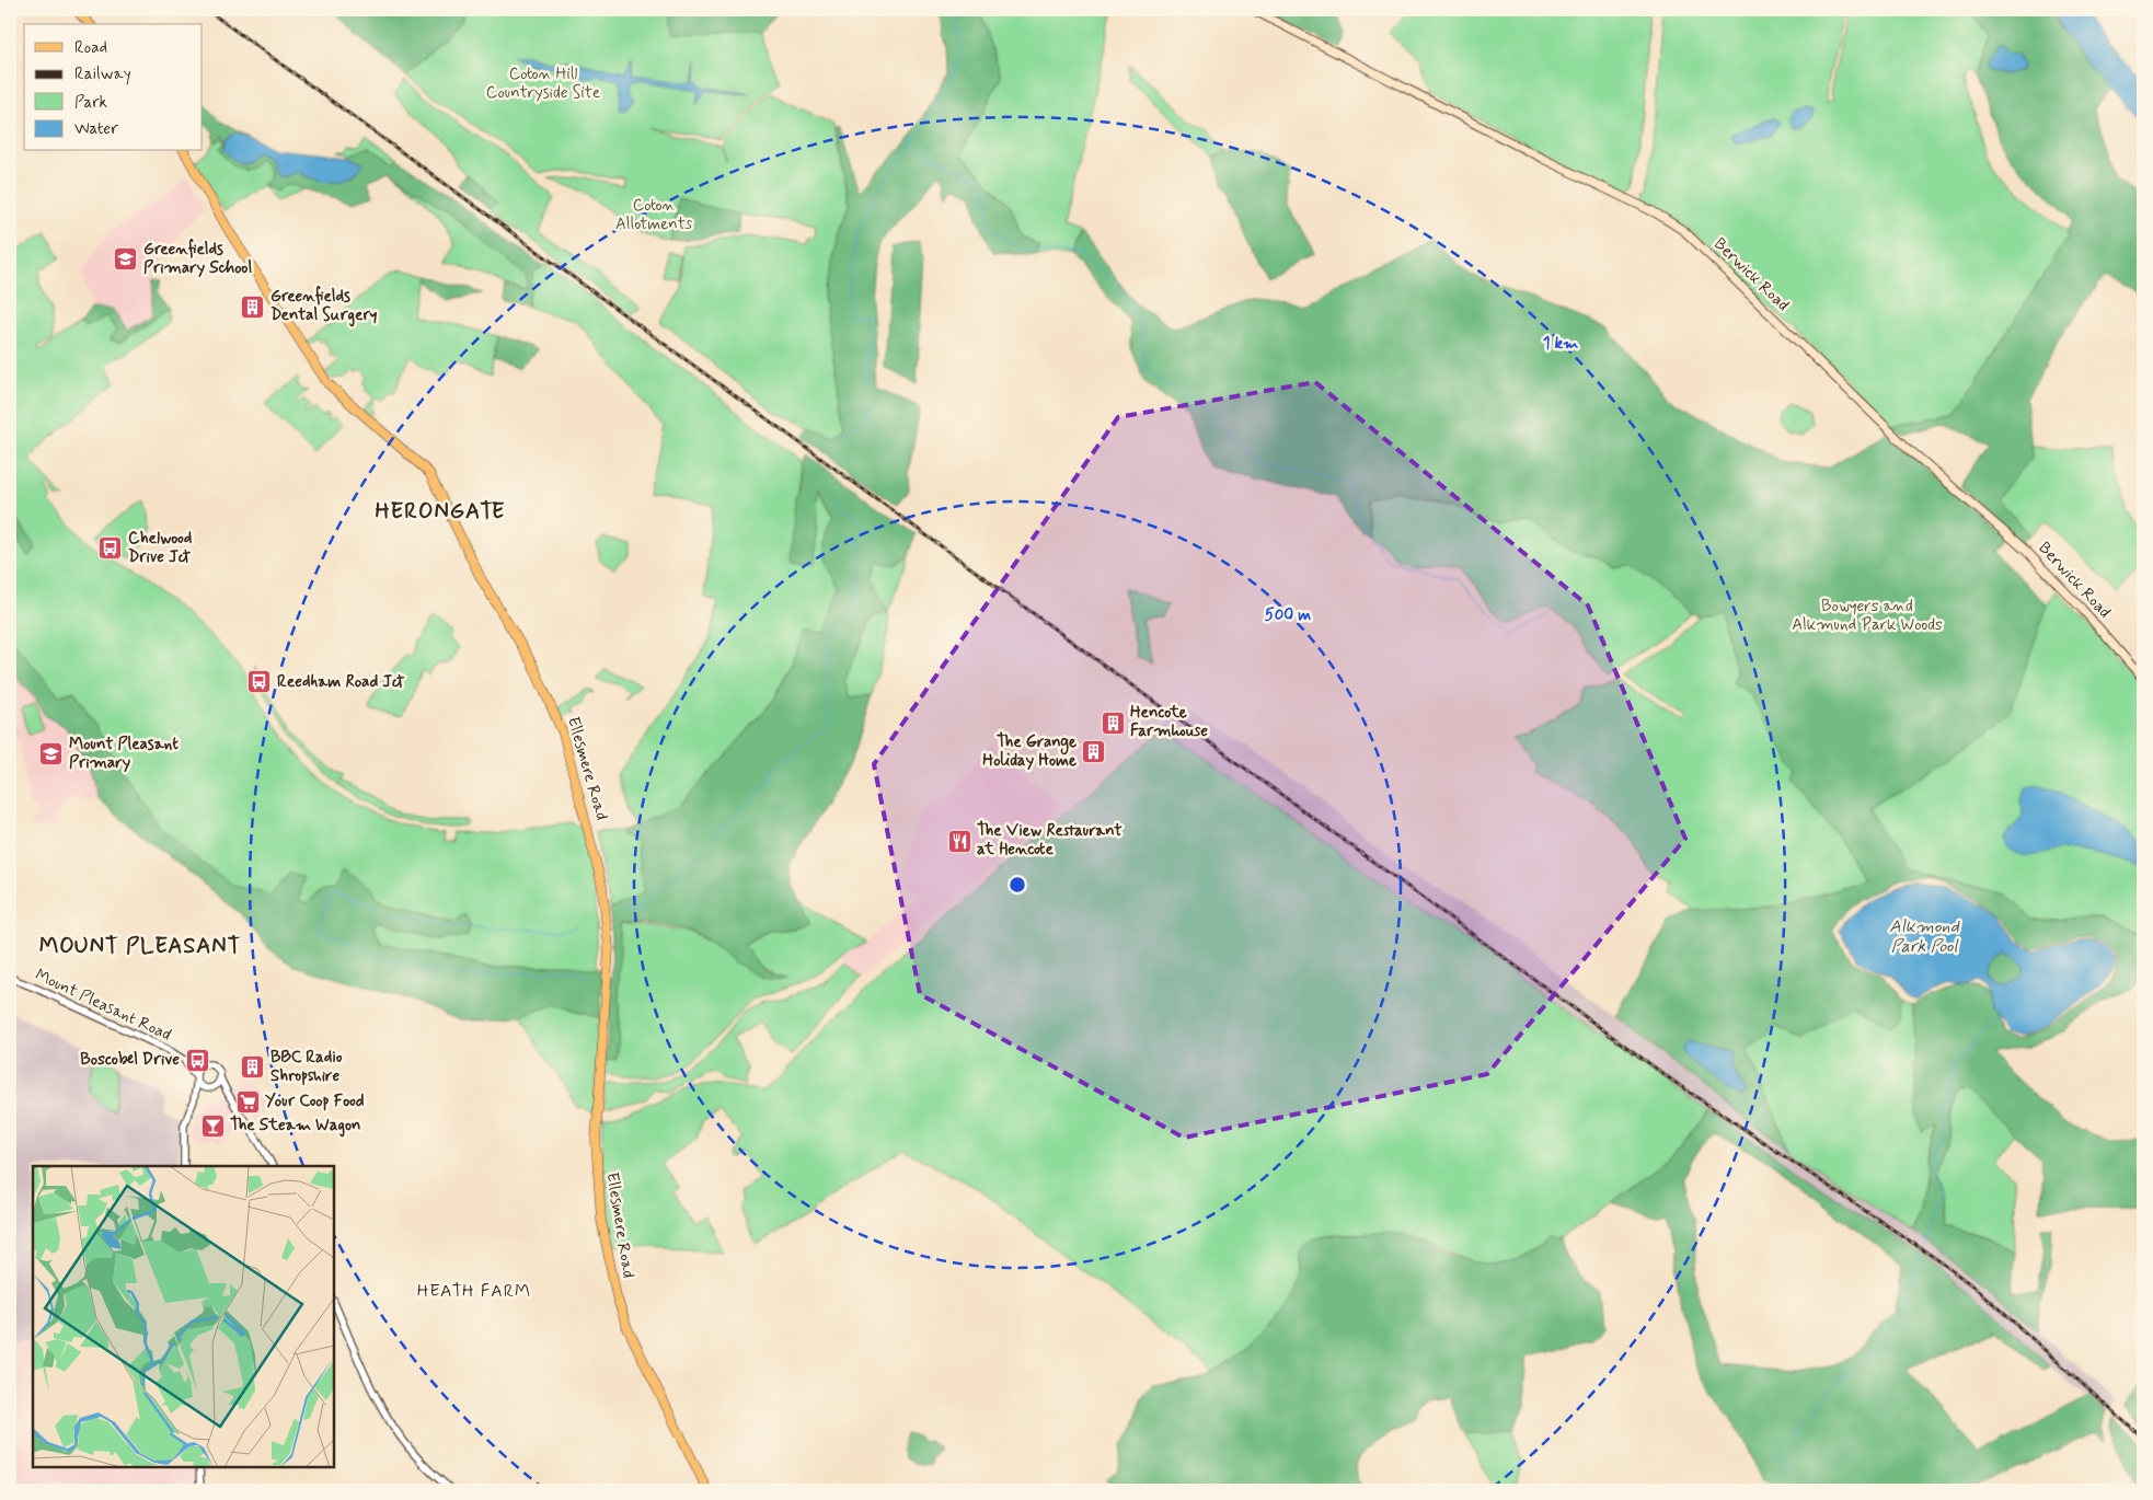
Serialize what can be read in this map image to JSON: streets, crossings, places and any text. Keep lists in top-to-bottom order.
{
  "streets": {
    "main road": ["Berwick Road", "Ellesmere Road"],
    "street": ["Mount Pleasant Road"]
  },
  "districts": ["HERONGATE", "MOUNT PLEASANT", "HEATH FARM"],
  "water": ["Alkmond Park Pool"],
  "parks": ["Coton Hill Countryside Site", "Coton Allotments", "Bowyers and Alkmund Park Woods"],
  "places": {
    "school or university": ["Greenfields Primary School", "Mount Pleasant Primary"],
    "building": [
      "Greenfields Dental Surgery",
      "Hencote Farmhouse",
      "The Grange Holiday Home",
      "BBC Radio Shropshire"
    ],
    "bus stop": ["Chelwood Drive Jct", "Reedham Road Jct", "Boscobel Drive"],
    "restaurant": ["The View Restaurant at Hencote"],
    "supermarket": ["Your Coop Food"],
    "bar": ["The Steam Wagon"]
  },
  "legend": [
    "Road",
    "Railway",
    "Park",
    "Water"
  ],
  "rings": ["1 km", "500 m"]
}
